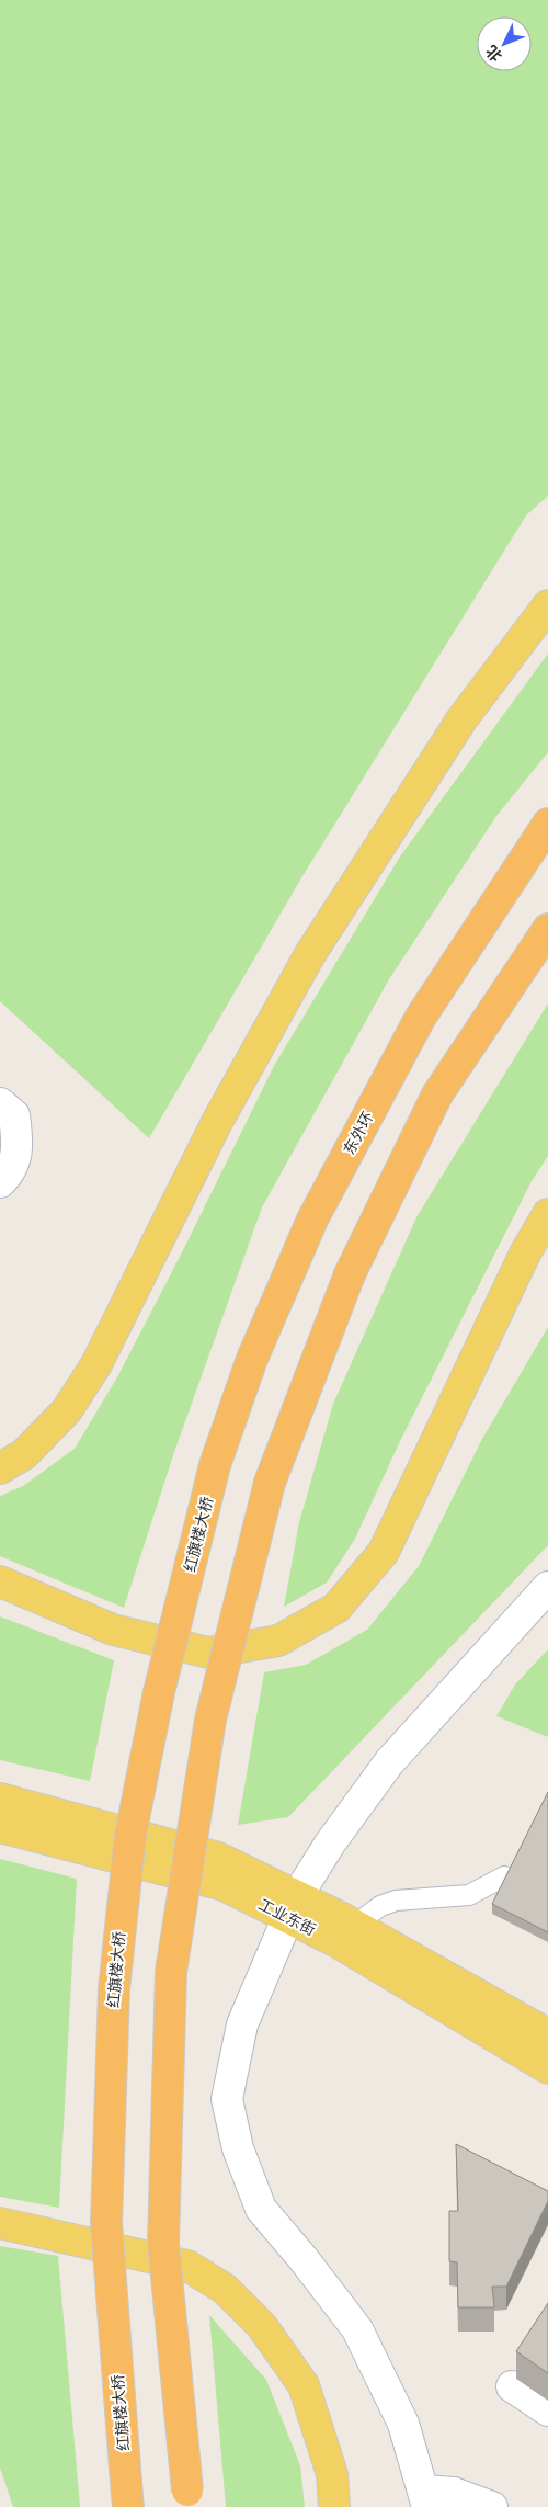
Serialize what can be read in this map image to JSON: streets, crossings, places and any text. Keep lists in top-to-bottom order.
{
  "streets": {
    "highway": ["东外环", "红旗楼大桥"],
    "main road": ["工业东街"]
  },
  "crossings": [
    ["东外环", "红旗楼大桥"]
  ],
  "north": "bottom left"
}
